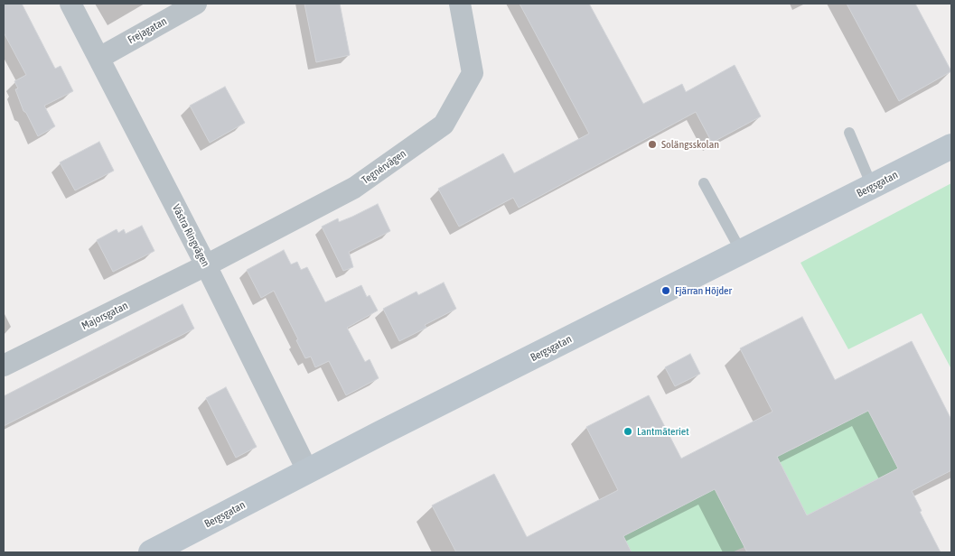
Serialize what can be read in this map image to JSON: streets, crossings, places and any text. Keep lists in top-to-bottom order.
{
  "streets": {
    "street": [
      "Frejagatan",
      "Tegnérvägen",
      "Bergsgatan",
      "Västra Ringvägen",
      "Majorsgatan"
    ]
  },
  "crossings": [
    ["Frejagatan", "Västra Ringvägen"],
    ["Tegnérvägen", "Västra Ringvägen"],
    ["Tegnérvägen", "Majorsgatan"],
    ["Bergsgatan", "Västra Ringvägen"],
    ["Västra Ringvägen", "Majorsgatan"]
  ],
  "places": ["Solängsskolan", "Fjärran Höjder", "Lantmäteriet"]
}
